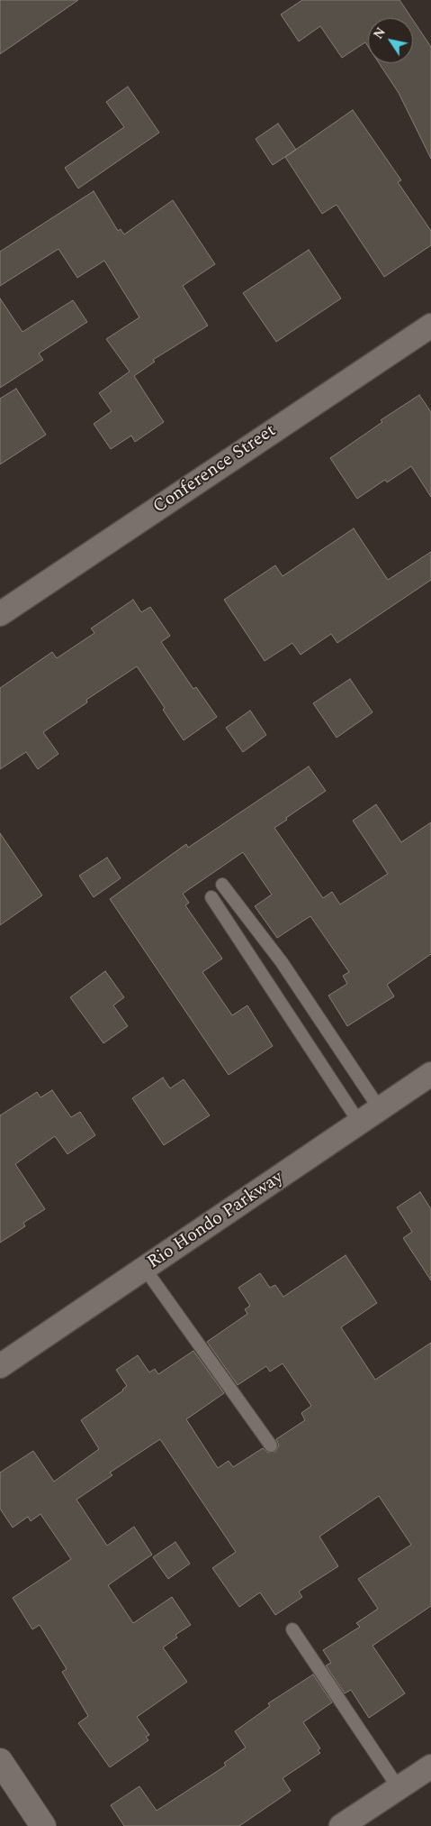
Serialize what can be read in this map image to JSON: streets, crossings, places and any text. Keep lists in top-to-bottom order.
{
  "streets": {
    "street": ["Conference Street", "Rio Hondo Parkway"]
  },
  "north": "top left"
}
